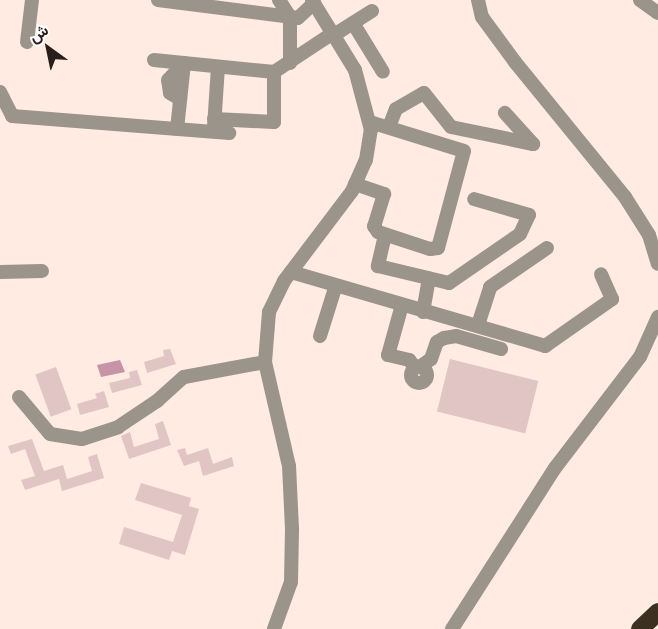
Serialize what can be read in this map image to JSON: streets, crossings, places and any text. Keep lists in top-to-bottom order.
{
  "north": "top left"
}
